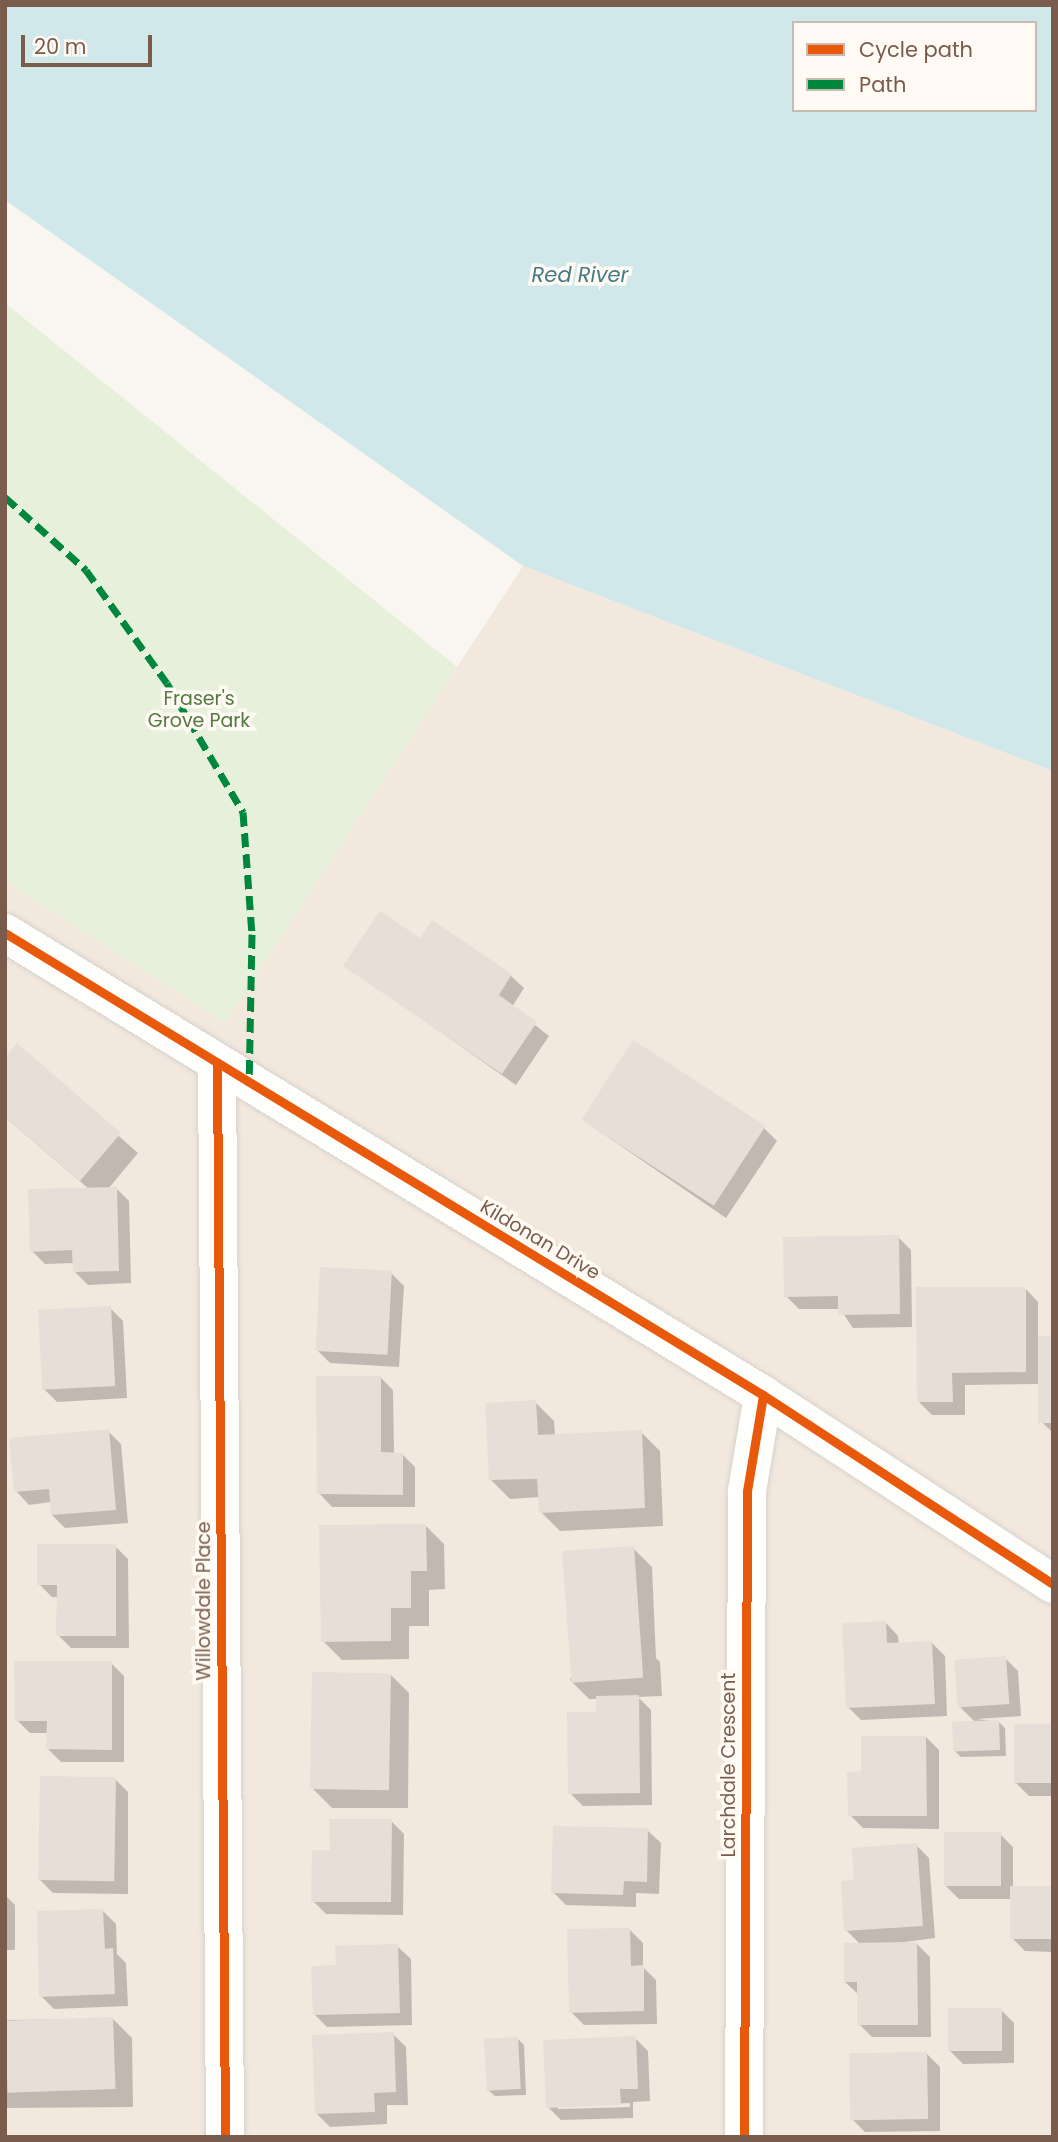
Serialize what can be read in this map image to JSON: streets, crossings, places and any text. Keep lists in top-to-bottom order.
{
  "streets": {
    "street": ["Kildonan Drive", "Willowdale Place", "Larchdale Crescent"]
  },
  "crossings": [
    ["Kildonan Drive", "Willowdale Place"],
    ["Kildonan Drive", "Larchdale Crescent"]
  ],
  "water": ["Red River"],
  "parks": ["Fraser's Grove Park"],
  "legend": ["Cycle path", "Path"],
  "scale_bar": "20 m"
}
